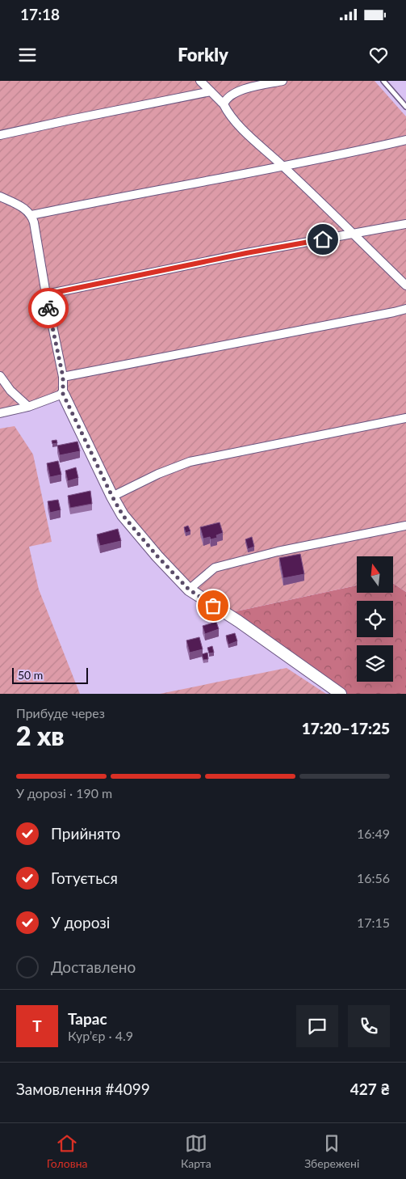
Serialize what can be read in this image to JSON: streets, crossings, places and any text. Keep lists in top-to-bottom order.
{
  "scale_bar": "50 m",
  "north": "top",
  "page": {
    "status": "17:18",
    "header": "Forkly",
    "scale": "50 m",
    "heading": ["2 хв", "Прибуде через", "17:20–17:25"],
    "panel": [
      "Тарас",
      "Кур’єр · 4.9",
      "Замовлення #4099",
      "427 ₴"
    ],
    "bar": "У дорозі · 190 m",
    "list": [
      ["Прийнято", "16:49"],
      ["Готується", "16:56"],
      ["У дорозі", "17:15"],
      "Доставлено"
    ],
    "round": "Т",
    "tabs": ["Головна", "Карта", "Збережені"]
  }
}
